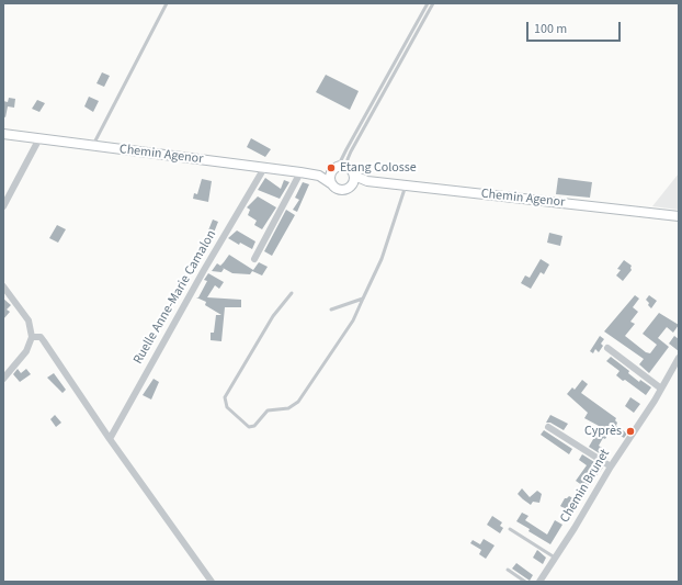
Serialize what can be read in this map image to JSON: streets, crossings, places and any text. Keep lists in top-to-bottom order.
{
  "streets": {
    "main road": ["Chemin Agenor"],
    "street": ["Ruelle Anne-Marie Camalon", "Chemin Brunet"]
  },
  "crossings": [
    ["Chemin Agenor", "Ruelle Anne-Marie Camalon"]
  ],
  "places": ["Etang Colosse", "Cyprès"],
  "scale_bar": "100 m"
}
